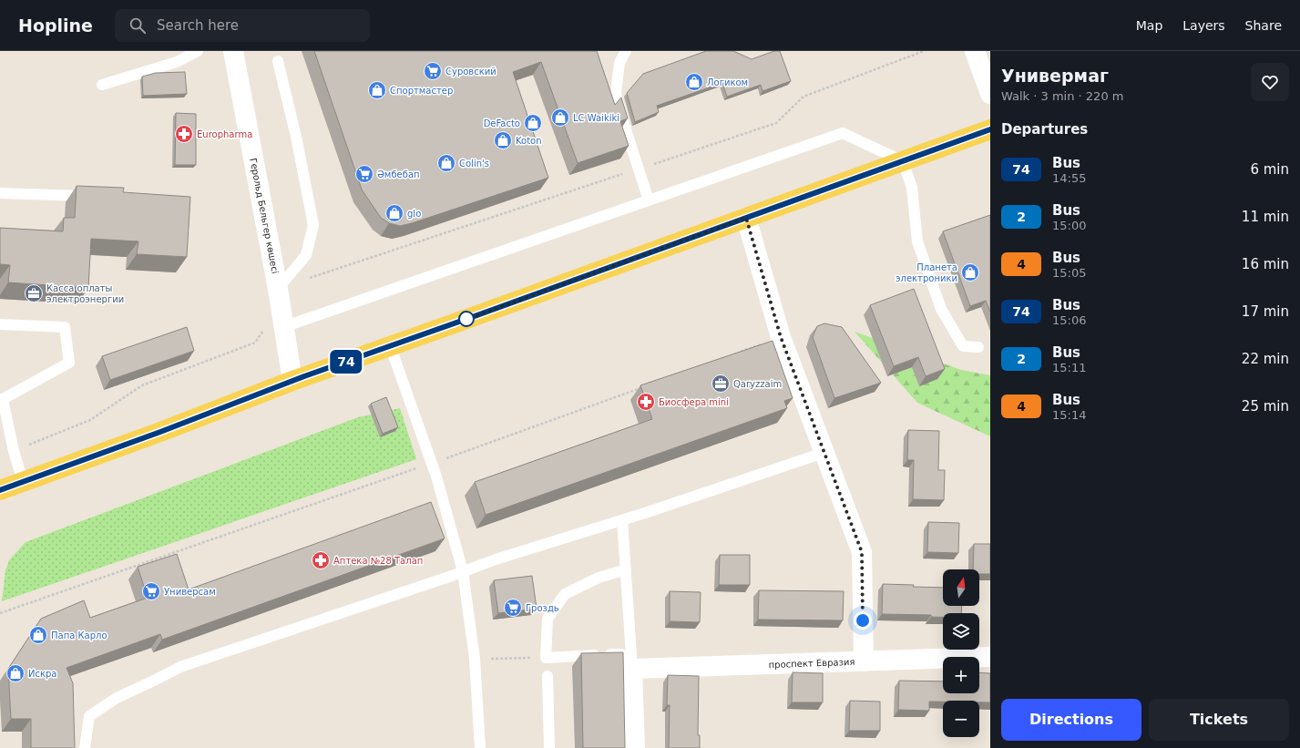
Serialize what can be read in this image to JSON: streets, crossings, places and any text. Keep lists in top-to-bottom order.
{
  "streets": {
    "street": ["Герольд Бельгер көшесі", "проспект Евразия"]
  },
  "places": {
    "supermarket": [
      "Суровский",
      "Әмбебап",
      "Универсам",
      "Гроздь"
    ],
    "shop": [
      "Логиком",
      "Спортмастер",
      "LC Waikiki",
      "DeFacto",
      "Koton",
      "Colin's",
      "glo",
      "Планета электроники",
      "Папа Карло",
      "Искра"
    ],
    "pharmacy": ["Europharma", "Биосфера mini", "Аптека №28 Талап"],
    "office": ["Касса оплаты электроэнергии", "Qaryzzaim"]
  },
  "lines": ["bus line 74"],
  "north": "top",
  "page": {
    "header": "Hopline",
    "search": "Search here",
    "nav": ["Map", "Layers", "Share"],
    "on_map": "74",
    "heading": [
      ["Универмаг", "Walk · 3 min · 220 m"],
      "Departures"
    ],
    "list": [
      {
        "mark": "74",
        "name": "Bus",
        "note": "14:55",
        "value": "6 min"
      },
      {
        "mark": "2",
        "name": "Bus",
        "note": "15:00",
        "value": "11 min"
      },
      {
        "mark": "4",
        "name": "Bus",
        "note": "15:05",
        "value": "16 min"
      },
      {
        "mark": "74",
        "name": "Bus",
        "note": "15:06",
        "value": "17 min"
      },
      {
        "mark": "2",
        "name": "Bus",
        "note": "15:11",
        "value": "22 min"
      },
      {
        "mark": "4",
        "name": "Bus",
        "note": "15:14",
        "value": "25 min"
      }
    ],
    "map_buttons": ["+", "−"],
    "buttons": ["Directions", "Tickets"]
  }
}
